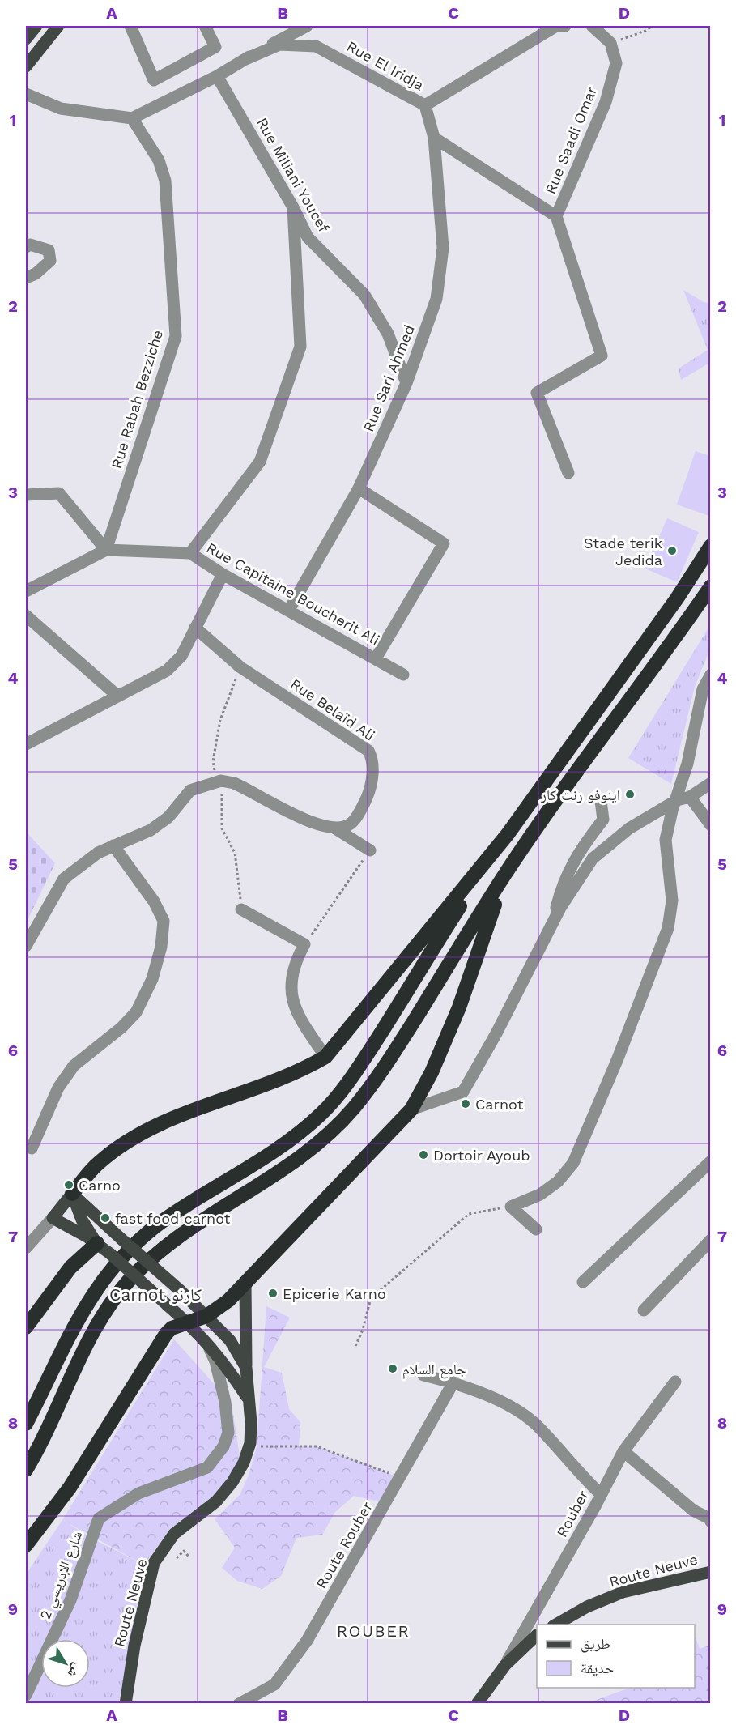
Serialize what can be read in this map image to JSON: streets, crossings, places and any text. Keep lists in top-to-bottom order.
{
  "streets": {
    "main road": ["Route Neuve"],
    "street": [
      "Rue El Iridja",
      "Rue Saadi Omar",
      "Rue Miliani Youcef",
      "Rue Sari Ahmed",
      "Rue Rabah Bezziche",
      "Rue Capitaine Boucherit Ali",
      "Rue Belaïd Ali",
      "Rouber",
      "Route Rouber",
      "شارع الإدريسي 2"
    ]
  },
  "crossings": [
    ["Rue El Iridja", "Rue Sari Ahmed"],
    ["Rue Miliani Youcef", "Rue Sari Ahmed"],
    ["Rue Sari Ahmed", "Rue Capitaine Boucherit Ali"],
    ["Rue Rabah Bezziche", "Rue Capitaine Boucherit Ali"]
  ],
  "districts": ["Carnot كارنو", "ROUBER"],
  "places": [
    "Stade terik Jedida",
    "اينوفو رنت كار",
    "Carnot",
    "Dortoir Ayoub",
    "Carno",
    "fast food carnot",
    "Epicerie Karno",
    "جامع السلام"
  ],
  "legend": ["طريق", "حديقة"],
  "north": "bottom right",
  "grid": {
    "columns": [
      "A",
      "B",
      "C",
      "D"
    ],
    "rows": [
      "1",
      "2",
      "3",
      "4",
      "5",
      "6",
      "7",
      "8",
      "9"
    ]
  }
}
